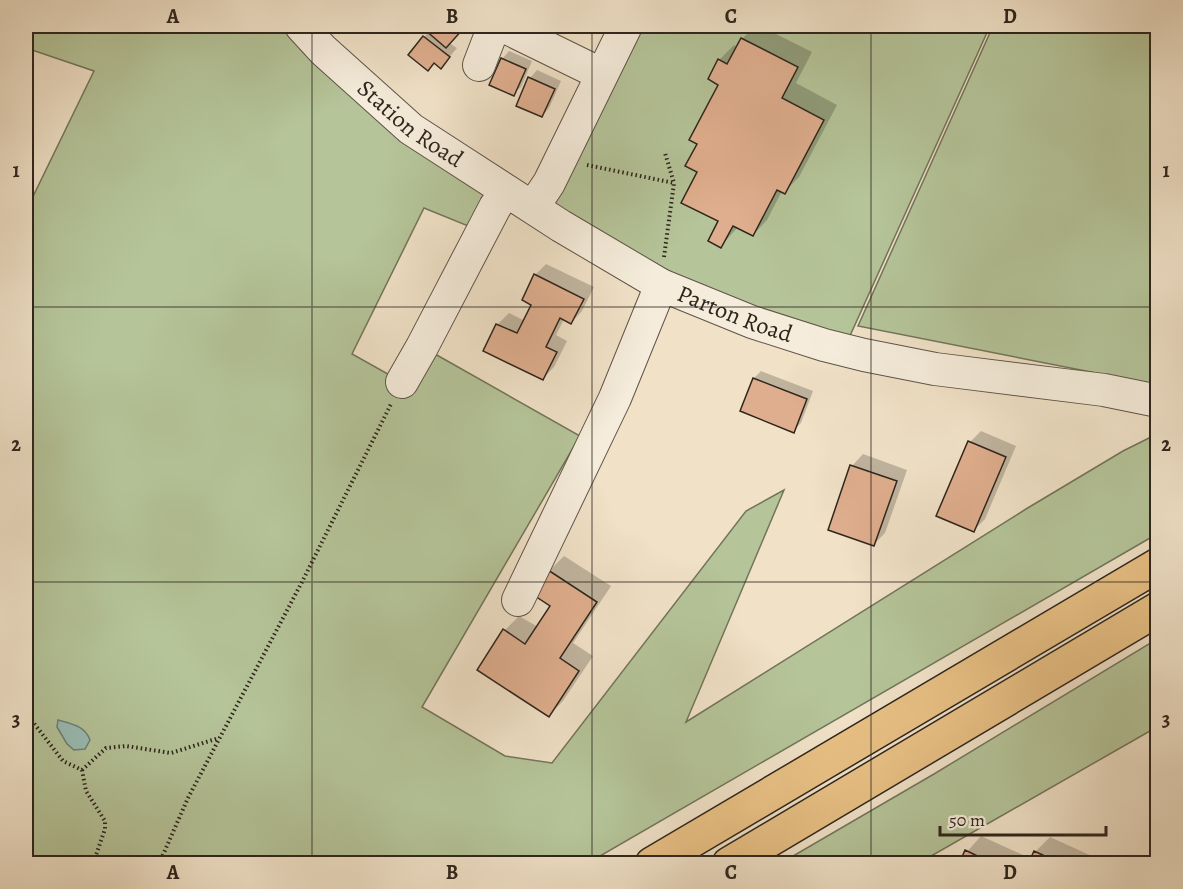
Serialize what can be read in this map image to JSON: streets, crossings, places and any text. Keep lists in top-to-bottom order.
{
  "streets": {
    "street": ["Station Road", "Parton Road"]
  },
  "crossings": [
    ["Station Road", "Parton Road"]
  ],
  "scale_bar": "50 m",
  "grid": {
    "columns": [
      "A",
      "B",
      "C",
      "D"
    ],
    "rows": ["1", "2", "3"]
  }
}
